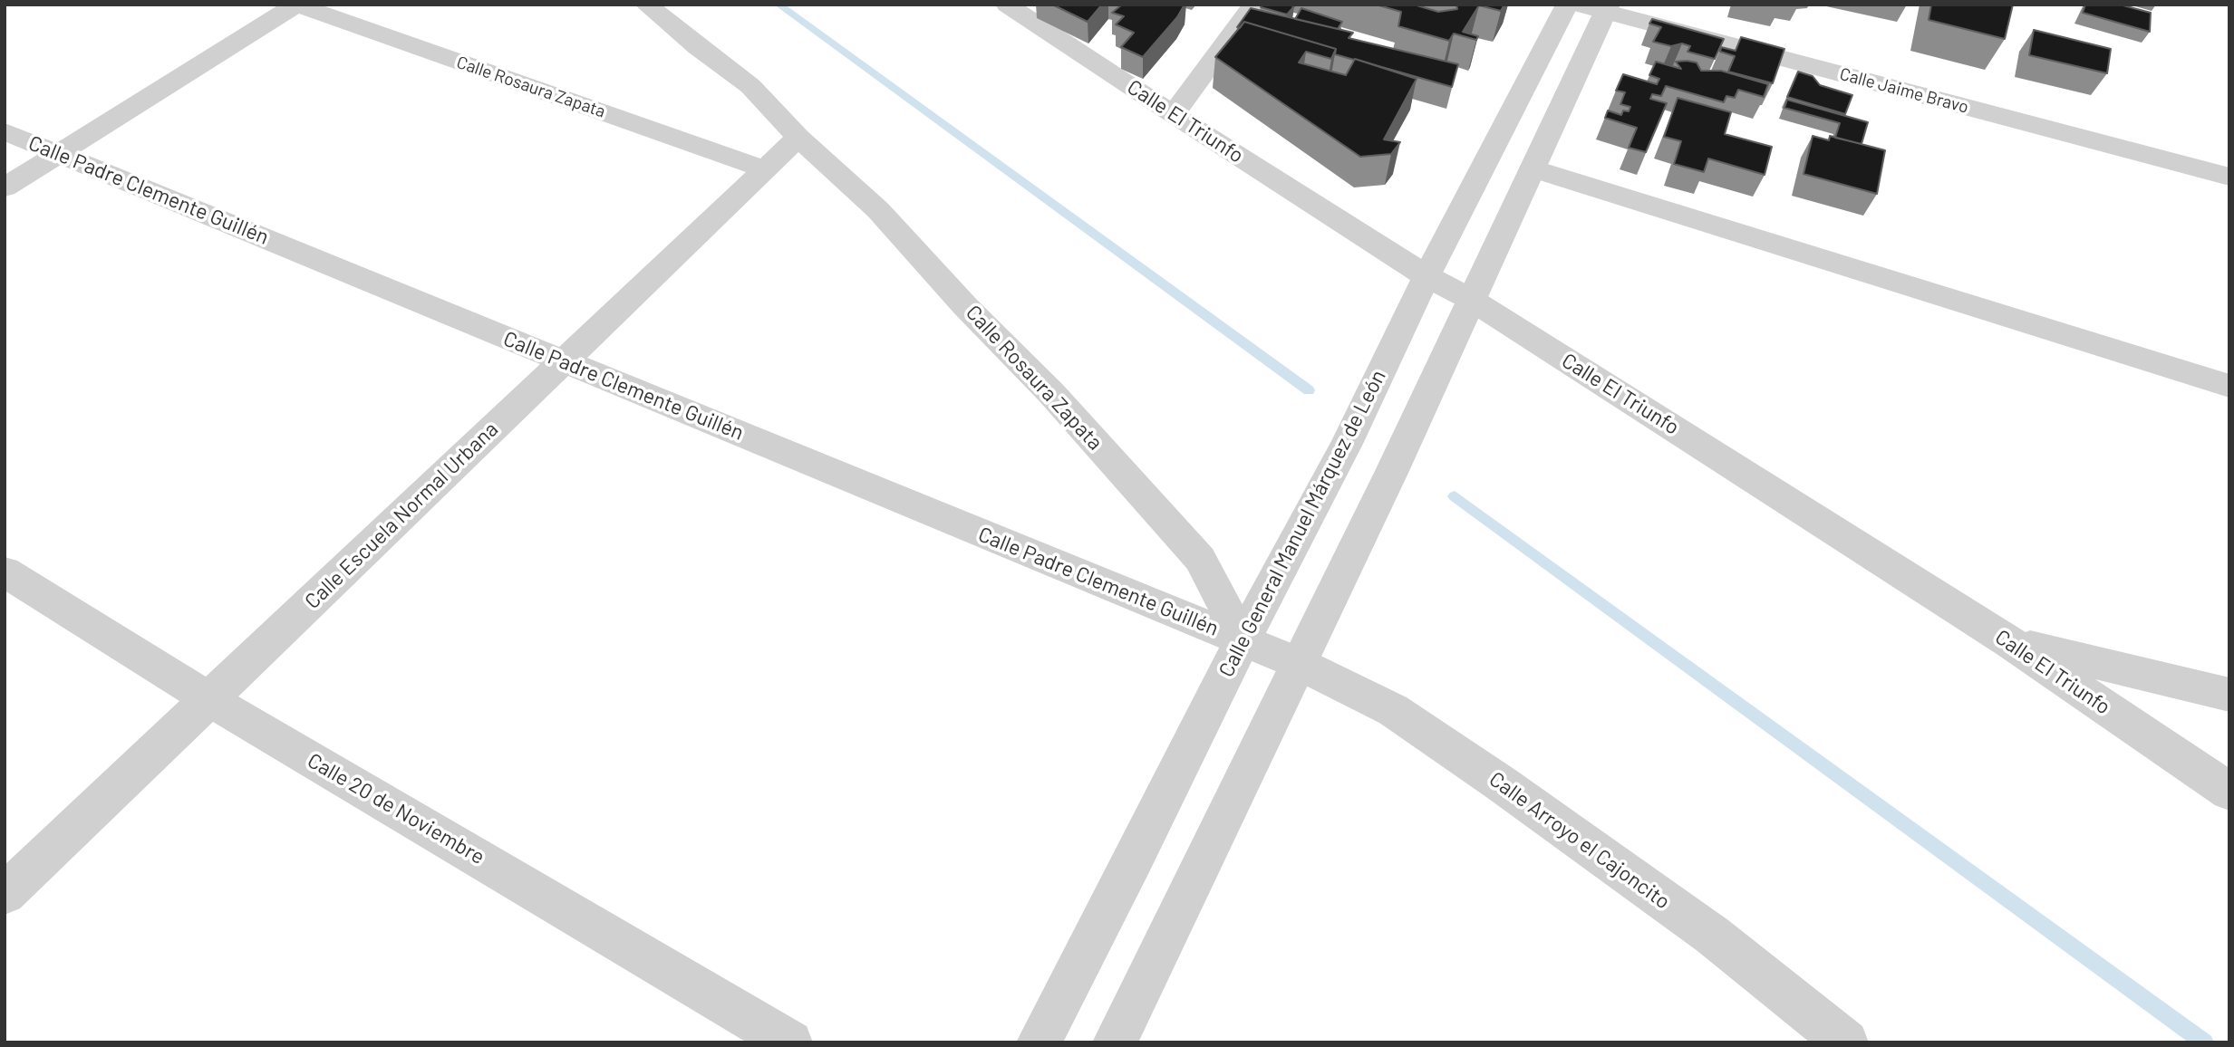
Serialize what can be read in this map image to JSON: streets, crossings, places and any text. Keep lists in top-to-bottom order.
{
  "streets": {
    "street": [
      "Calle Rosaura Zapata",
      "Calle Jaime Bravo",
      "Calle El Triunfo",
      "Calle Padre Clemente Guillén",
      "Calle Escuela Normal Urbana",
      "Calle General Manuel Márquez de León",
      "Calle 20 de Noviembre",
      "Calle Arroyo el Cajoncito"
    ]
  },
  "crossings": [
    ["Calle Rosaura Zapata", "Calle Padre Clemente Guillén"],
    ["Calle Rosaura Zapata", "Calle Escuela Normal Urbana"],
    ["Calle Rosaura Zapata", "Calle General Manuel Márquez de León"],
    ["Calle El Triunfo", "Calle General Manuel Márquez de León"],
    ["Calle Padre Clemente Guillén", "Calle Escuela Normal Urbana"],
    ["Calle Padre Clemente Guillén", "Calle General Manuel Márquez de León"],
    ["Calle Padre Clemente Guillén", "Calle Arroyo el Cajoncito"],
    ["Calle Escuela Normal Urbana", "Calle 20 de Noviembre"]
  ]
}
